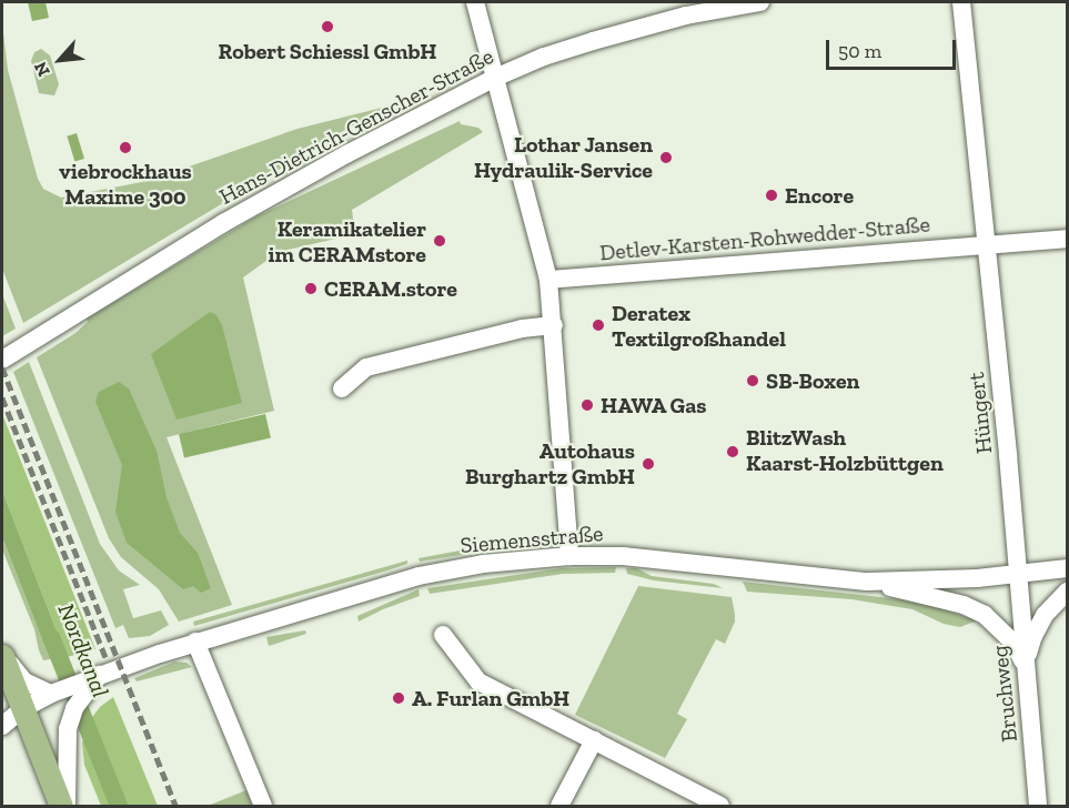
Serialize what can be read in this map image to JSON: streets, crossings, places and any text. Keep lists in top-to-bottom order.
{
  "streets": {
    "street": [
      "Hans-Dietrich-Genscher-Straße",
      "Detlev-Karsten-Rohwedder-Straße",
      "Hüngert",
      "Siemensstraße",
      "Bruchweg"
    ]
  },
  "crossings": [
    ["Detlev-Karsten-Rohwedder-Straße", "Hüngert"],
    ["Hüngert", "Siemensstraße"],
    ["Hüngert", "Bruchweg"],
    ["Siemensstraße", "Bruchweg"]
  ],
  "water": ["Nordkanal"],
  "places": [
    "Robert Schiessl GmbH",
    "viebrockhaus Maxime 300",
    "Lothar Jansen Hydraulik-Service",
    "Encore",
    "Keramikatelier im CERAMstore",
    "CERAM.store",
    "Deratex Textilgroßhandel",
    "SB-Boxen",
    "HAWA Gas",
    "BlitzWash Kaarst-Holzbüttgen",
    "Autohaus Burghartz GmbH",
    "A. Furlan GmbH"
  ],
  "scale_bar": "50 m",
  "north": "bottom left"
}
